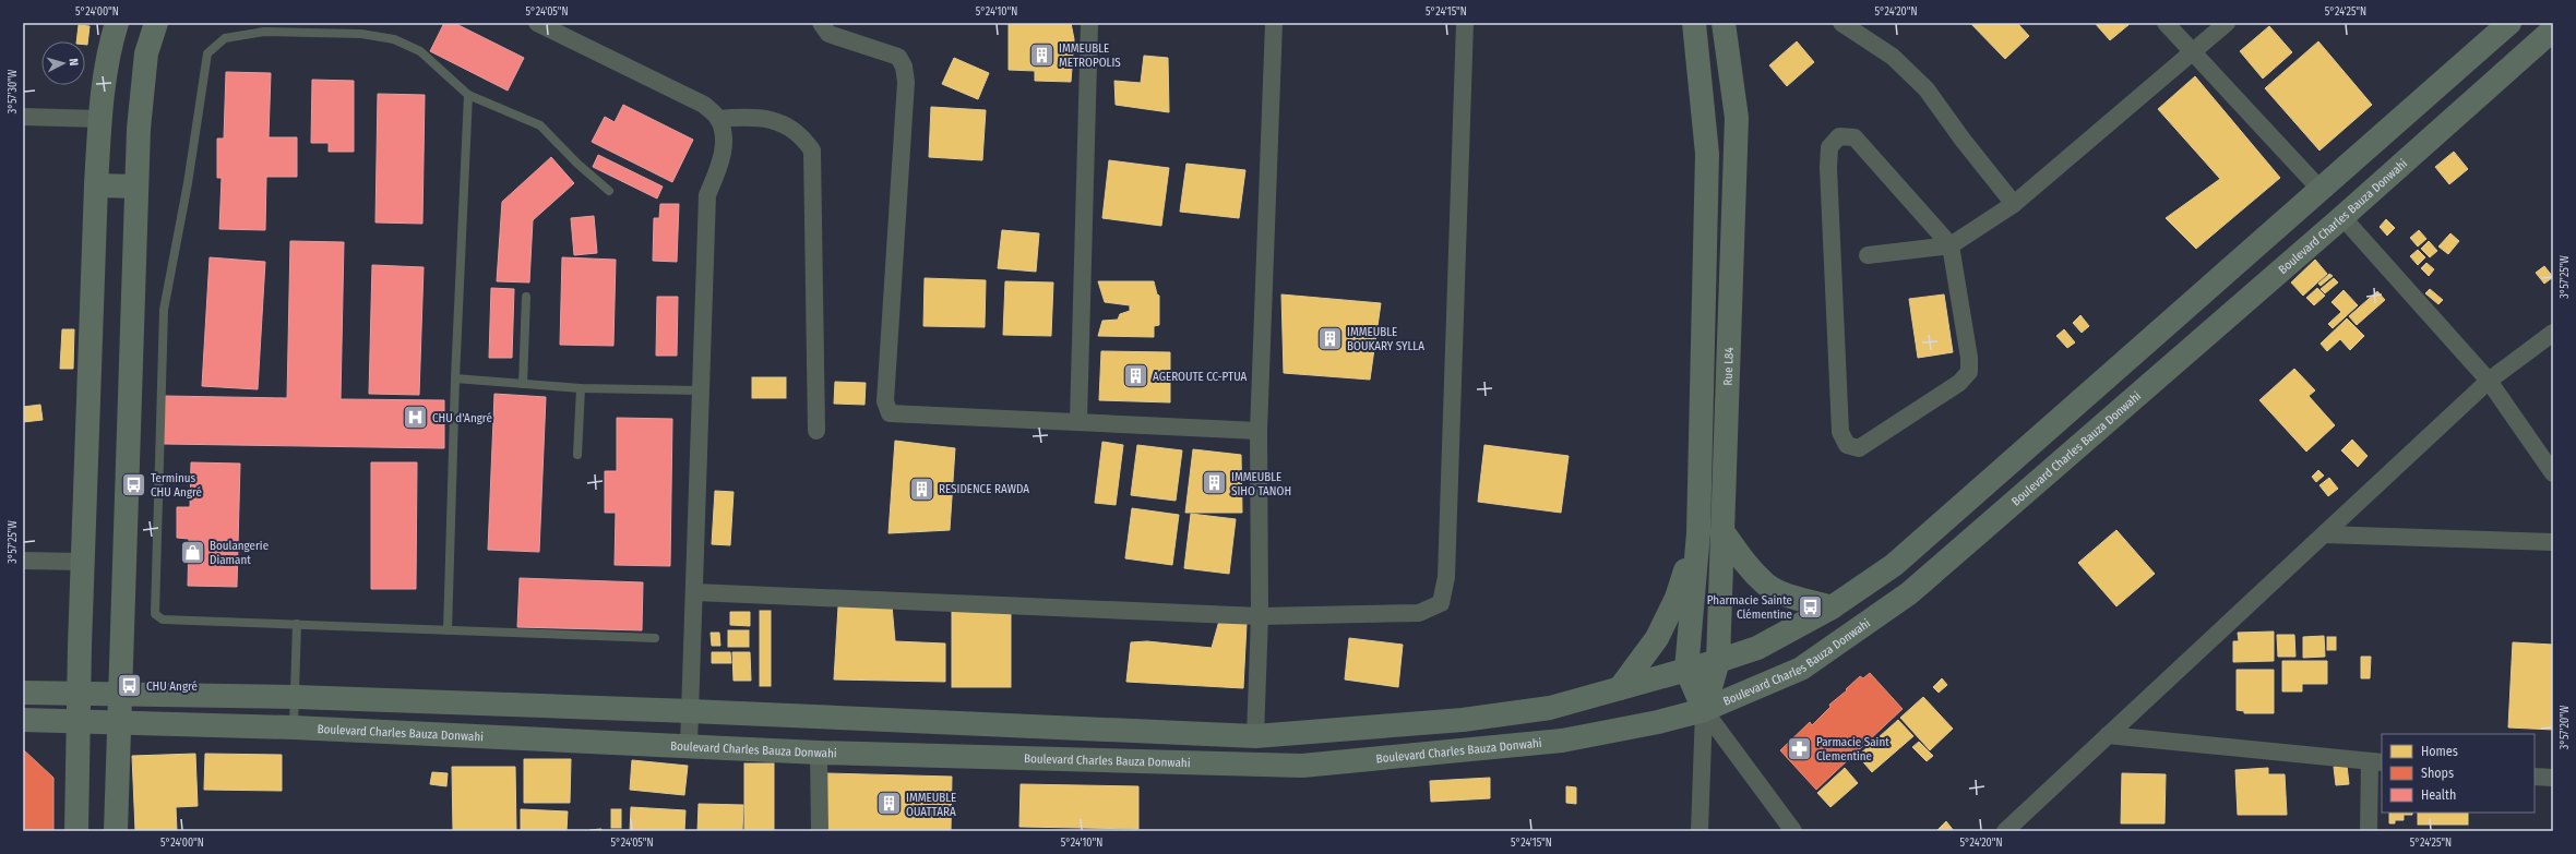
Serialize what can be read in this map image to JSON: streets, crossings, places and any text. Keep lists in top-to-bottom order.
{
  "streets": {
    "main road": ["Boulevard Charles Bauza Donwahi", "Rue L84"]
  },
  "crossings": [
    ["Boulevard Charles Bauza Donwahi", "Rue L84"]
  ],
  "places": {
    "building": [
      "IMMEUBLE METROPOLIS",
      "IMMEUBLE BOUKARY SYLLA",
      "AGEROUTE CC-PTUA",
      "IMMEUBLE SIHO TANOH",
      "RESIDENCE RAWDA",
      "IMMEUBLE OUATTARA"
    ],
    "hospital": ["CHU d'Angré"],
    "bus stop": ["Terminus CHU Angré", "Pharmacie Sainte Clémentine", "CHU Angré"],
    "shop": ["Boulangerie Diamant"],
    "pharmacy": ["Parmacie Saint Clementine"]
  },
  "legend": ["Homes", "Shops", "Health"],
  "north": "right",
  "coordinates": [
    "5°24'00\"N",
    "5°24'05\"N",
    "5°24'10\"N",
    "5°24'15\"N",
    "5°24'20\"N",
    "5°24'25\"N",
    "3°57'30\"W",
    "3°57'25\"W",
    "3°57'20\"W"
  ]
}
